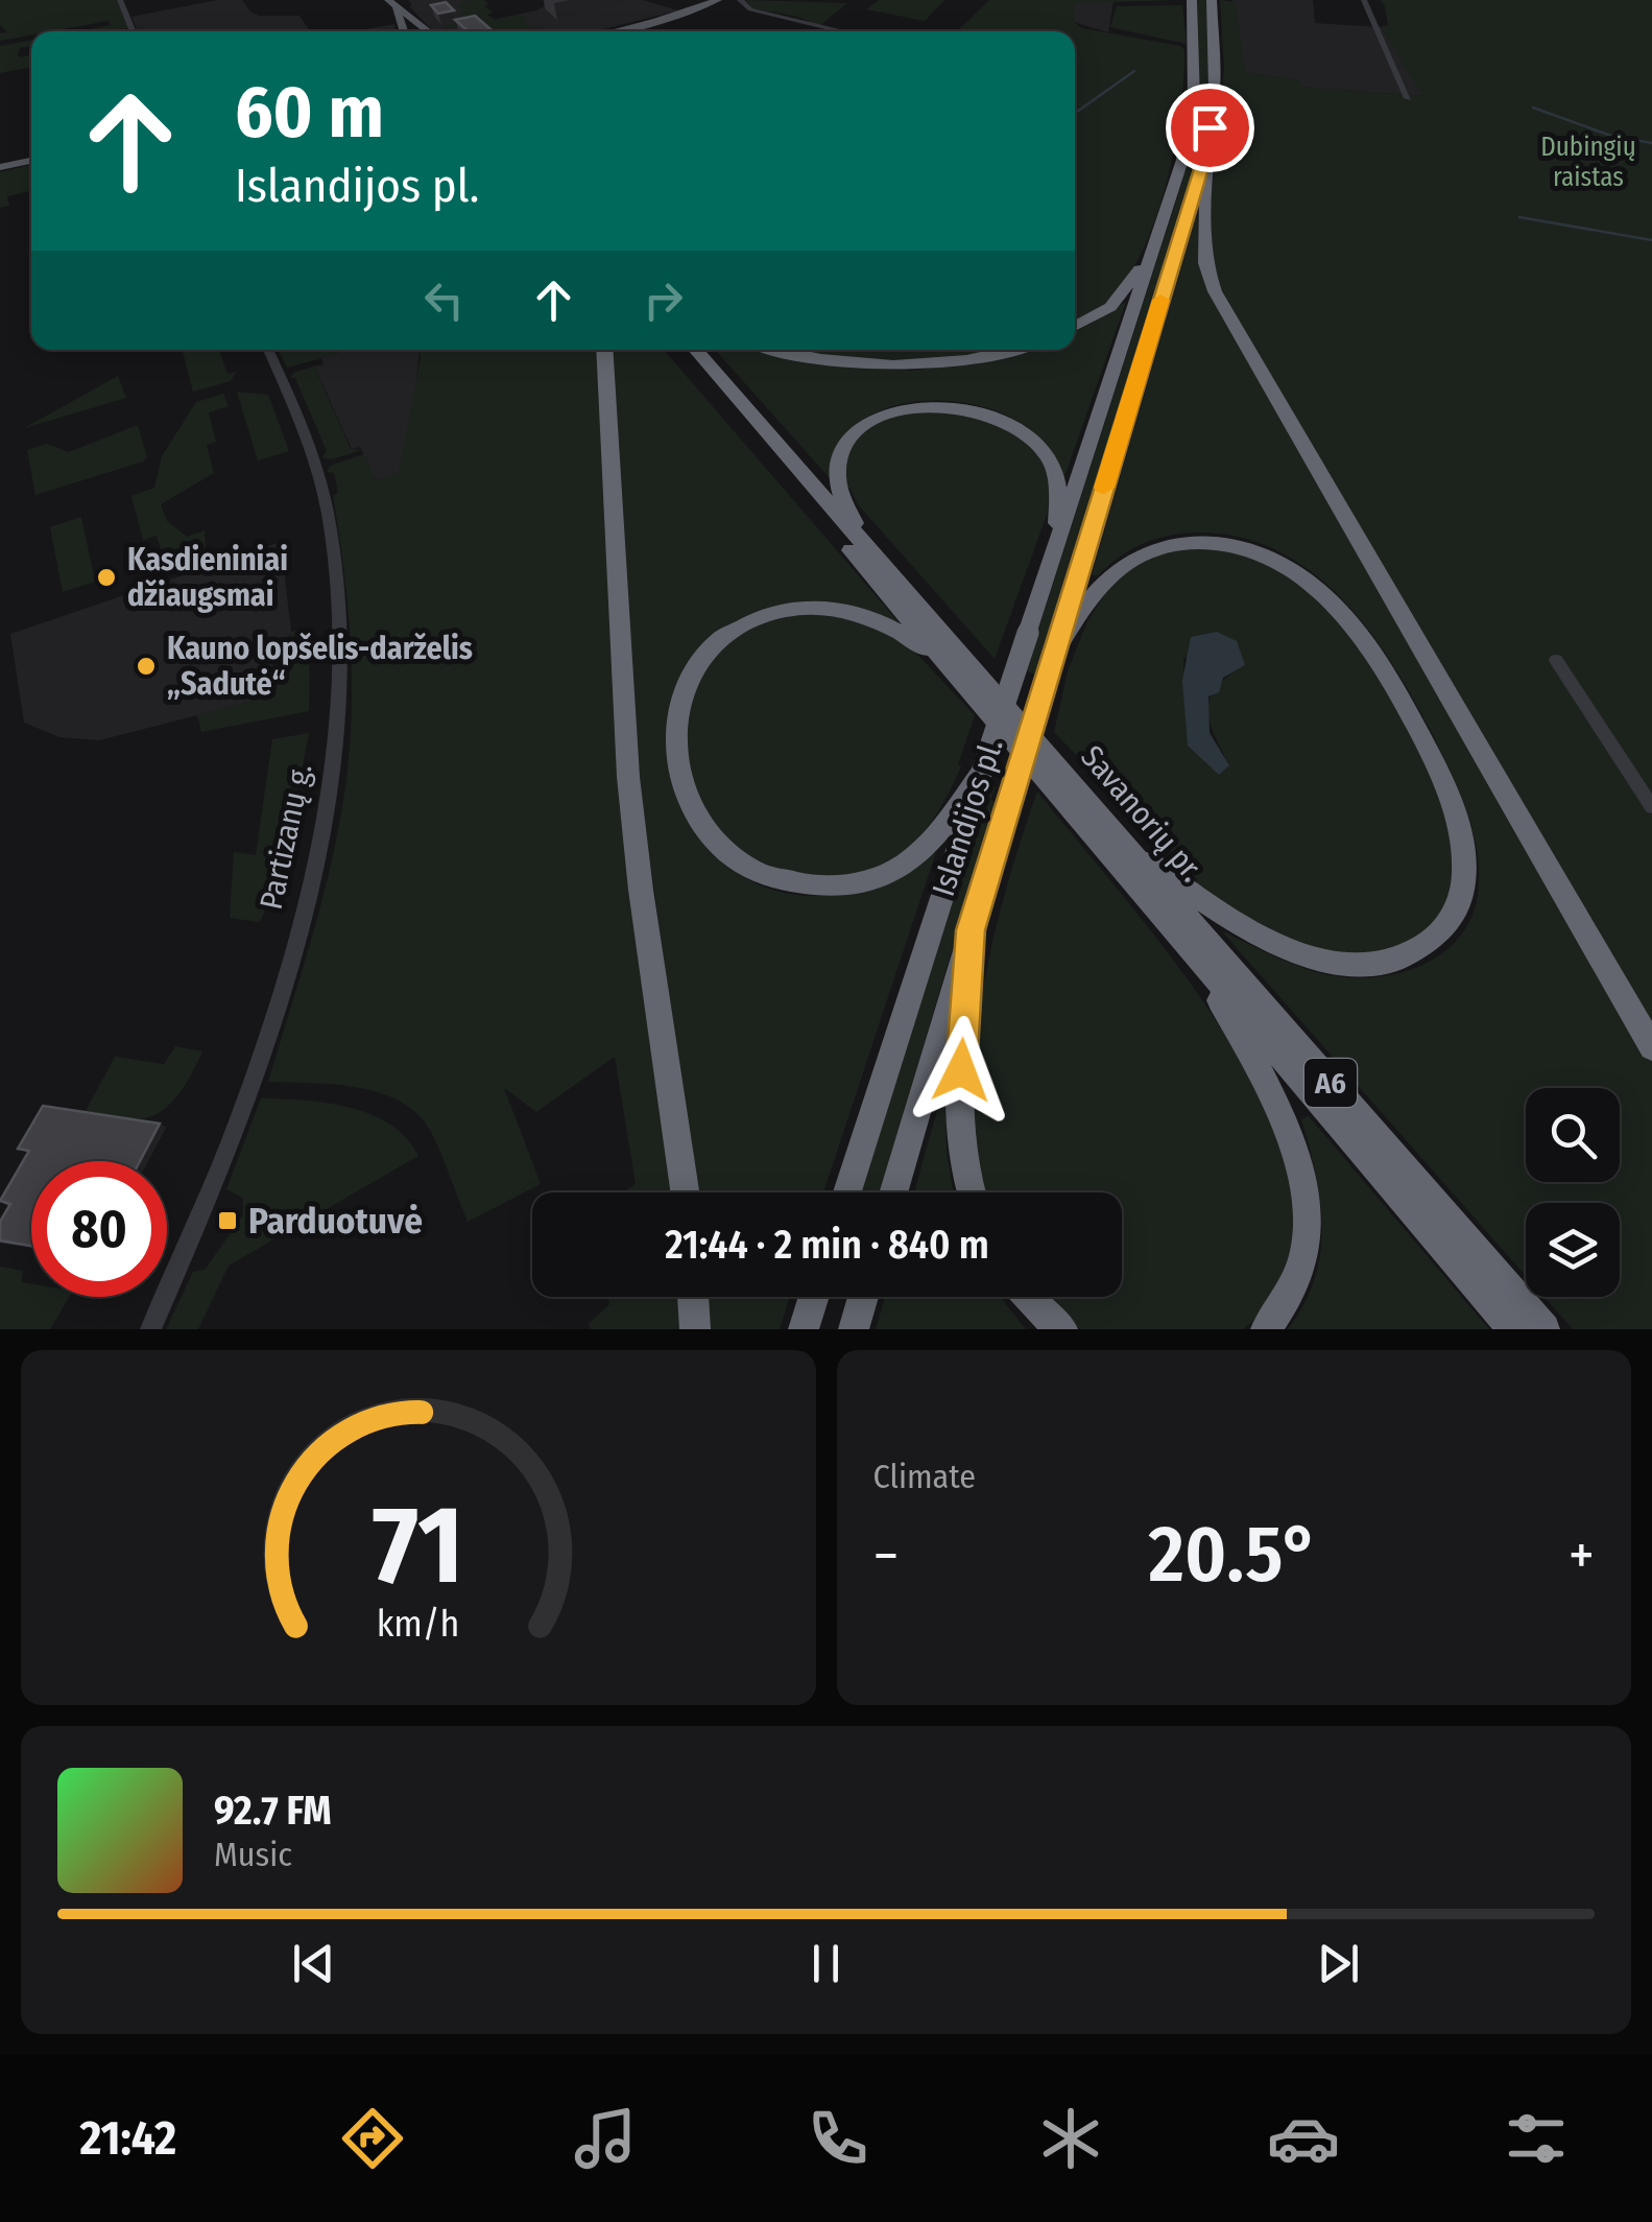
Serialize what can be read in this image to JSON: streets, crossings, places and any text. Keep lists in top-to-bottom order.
{
  "streets": {
    "highway": ["Savanorių pr.", "Islandijos pl.", "A6"],
    "street": ["Partizanų g."]
  },
  "parks": ["Dubingių raistas"],
  "places": {
    "other": ["Kasdieniniai džiaugsmai", "Kauno lopšelis-darželis „Sadutė“"],
    "transit": ["Parduotuvė"]
  },
  "page": {
    "turn": ["60 m", "Islandijos pl."],
    "limit": "80",
    "trip": "21:44 · 2 min · 840 m",
    "tile": "Climate",
    "heat": ["−", "20.5°", "+"],
    "song": ["92.7 FM", "Music"],
    "tabs": "21:42",
    "gauge": ["71", "km/h"]
  }
}
